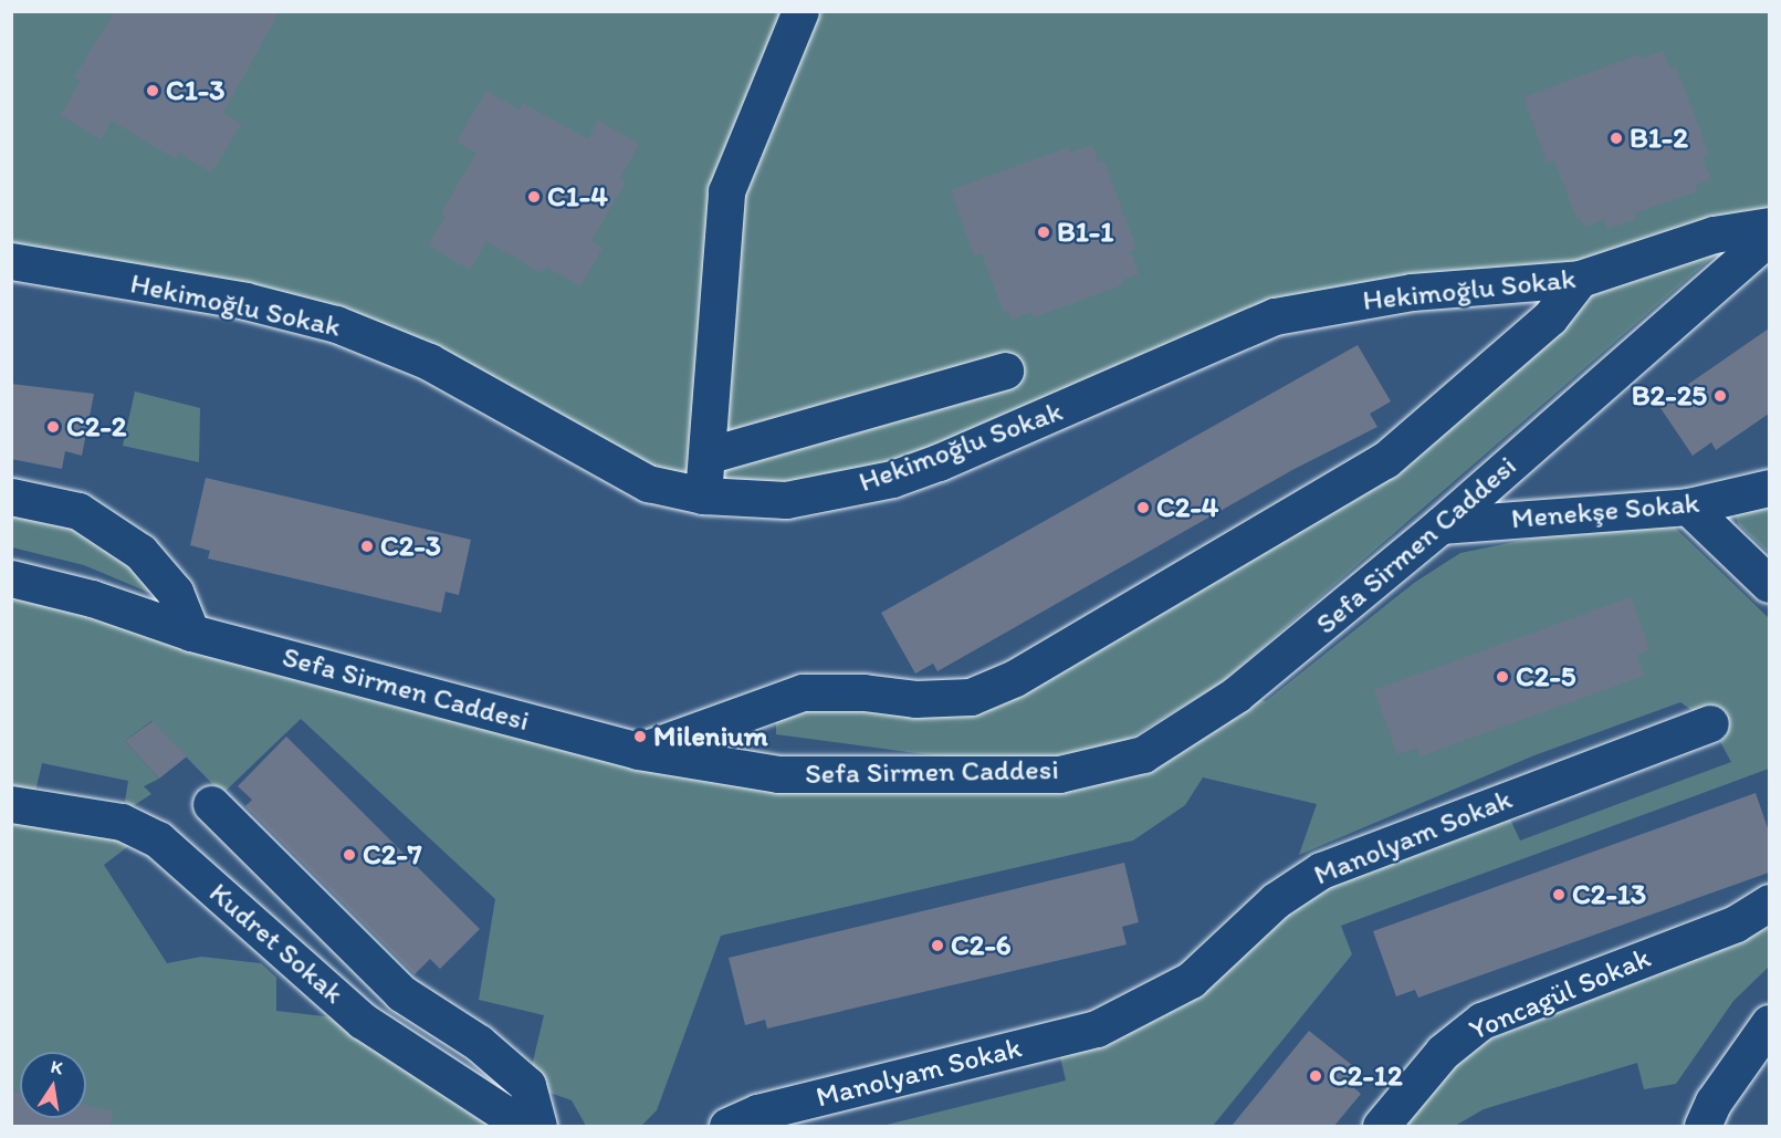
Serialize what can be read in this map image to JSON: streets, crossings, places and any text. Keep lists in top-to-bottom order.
{
  "streets": {
    "street": [
      "Hekimoğlu Sokak",
      "Menekşe Sokak",
      "Sefa Sirmen Caddesi",
      "Manolyam Sokak",
      "Kudret Sokak",
      "Yoncagül Sokak"
    ]
  },
  "crossings": [
    ["Menekşe Sokak", "Sefa Sirmen Caddesi"]
  ],
  "places": [
    "C1-3",
    "B1-2",
    "C1-4",
    "B1-1",
    "B2-25",
    "C2-2",
    "C2-4",
    "C2-3",
    "C2-5",
    "Milenium",
    "C2-7",
    "C2-13",
    "C2-6",
    "C2-12"
  ],
  "north": "top"
}
